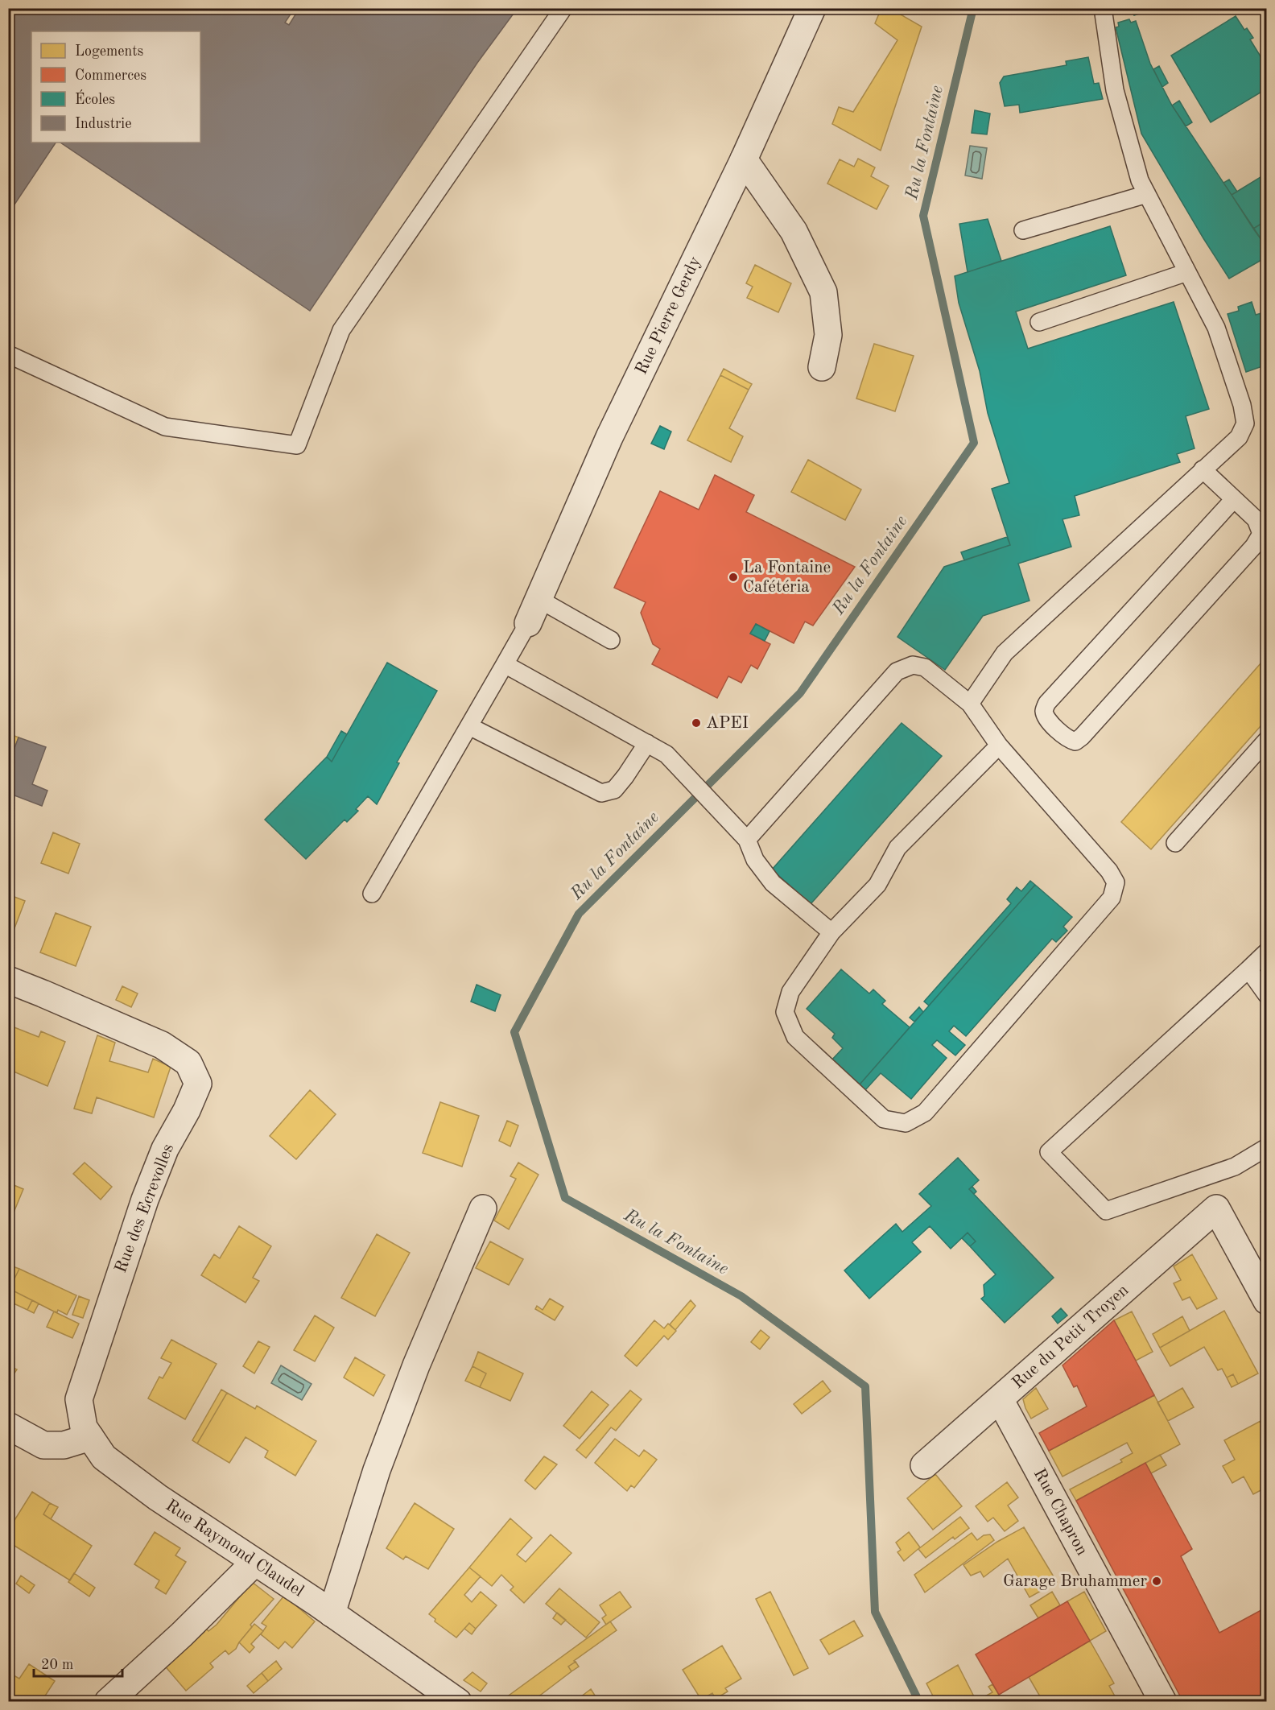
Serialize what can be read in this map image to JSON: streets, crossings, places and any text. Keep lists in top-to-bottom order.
{
  "streets": {
    "street": [
      "Rue Pierre Gerdy",
      "Rue des Ecrevolles",
      "Rue du Petit Troyen",
      "Rue Chapron",
      "Rue Raymond Claudel"
    ]
  },
  "crossings": [
    ["Rue des Ecrevolles", "Rue Raymond Claudel"],
    ["Rue du Petit Troyen", "Rue Chapron"]
  ],
  "water": ["Ru la Fontaine"],
  "places": ["La Fontaine Cafétéria", "APEI", "Garage Bruhammer"],
  "legend": [
    "Logements",
    "Commerces",
    "Écoles",
    "Industrie"
  ],
  "scale_bar": "20 m"
}
